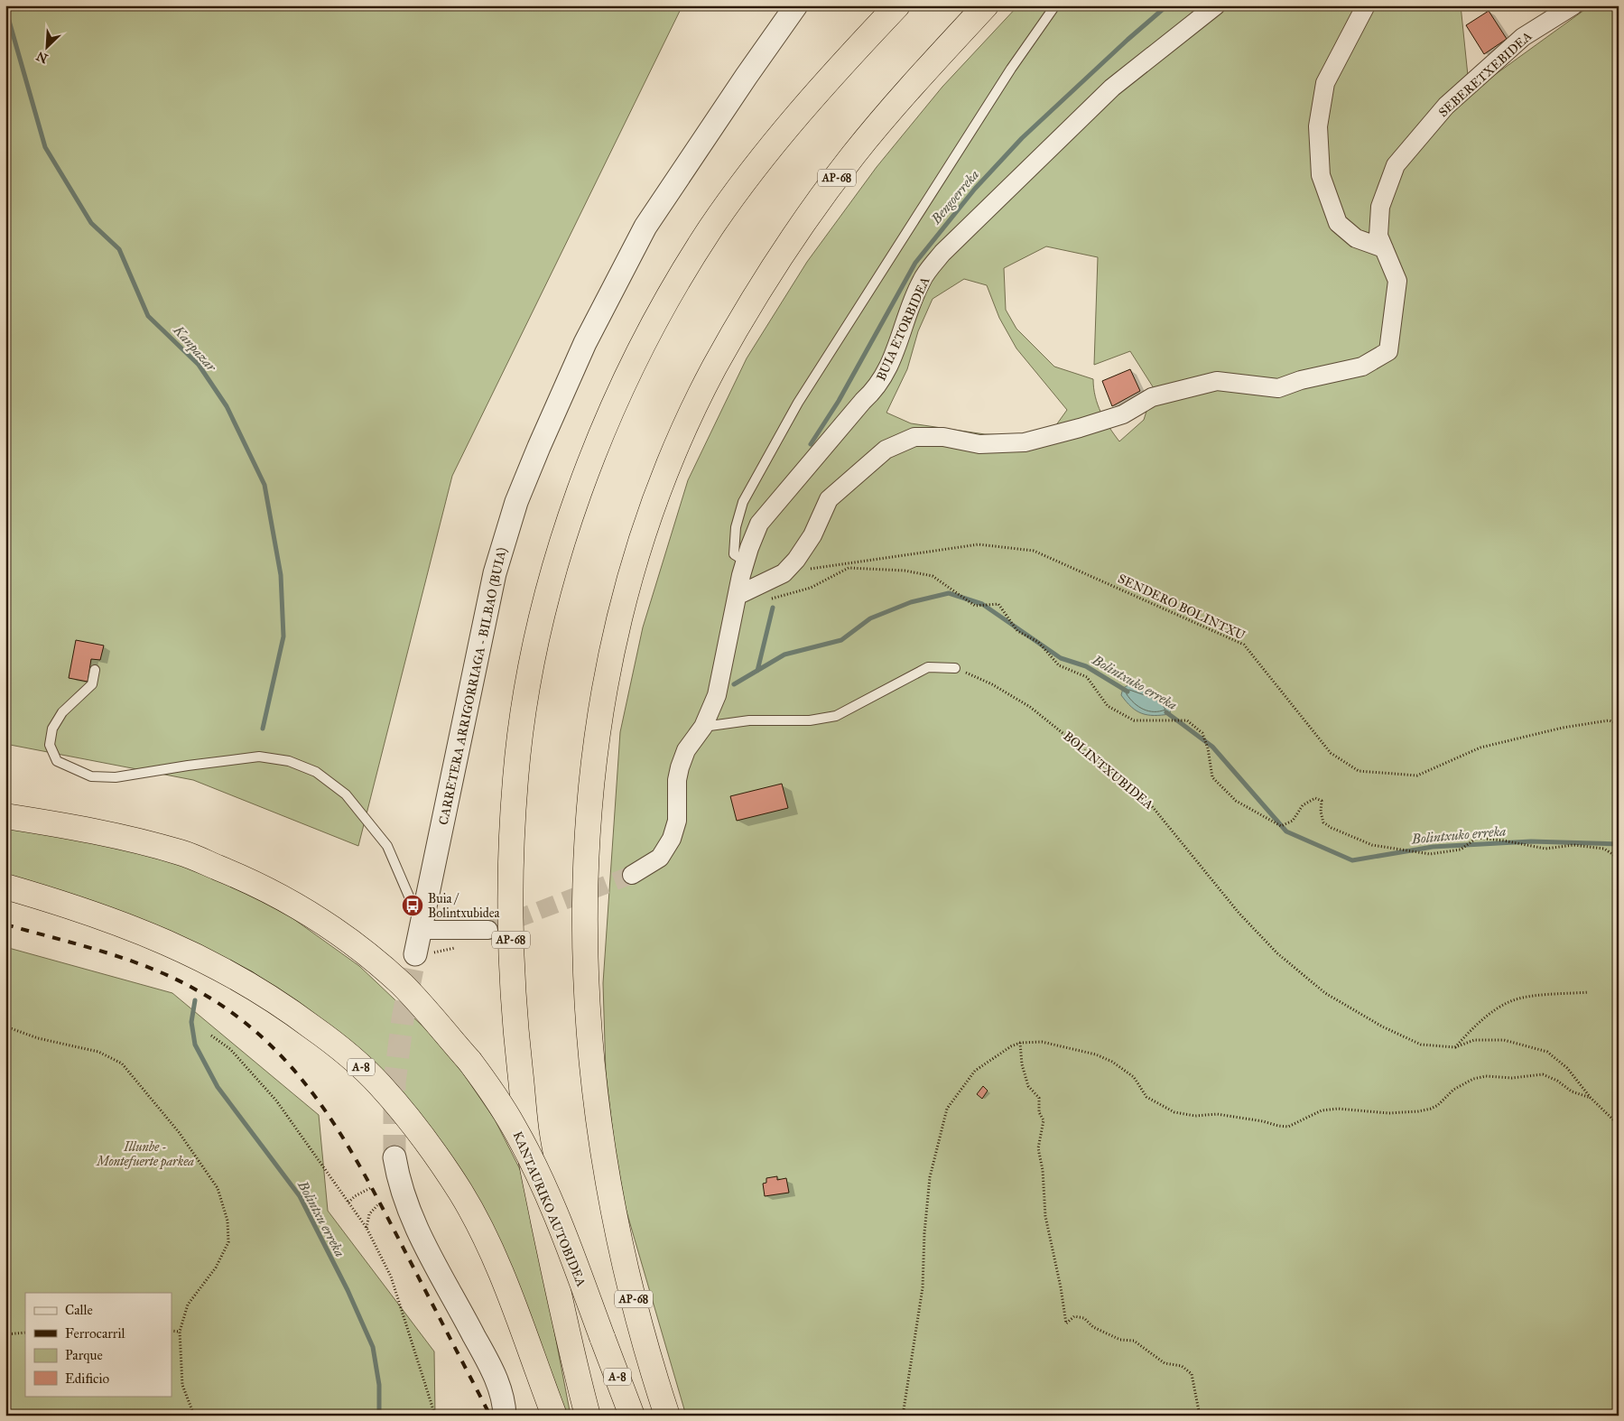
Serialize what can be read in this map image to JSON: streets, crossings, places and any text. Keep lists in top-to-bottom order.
{
  "streets": {
    "highway": ["AP-68", "A-8", "KANTAURIKO AUTOBIDEA"],
    "street": ["SEBERETXEBIDEA", "BUIA ETORBIDEA", "CARRETERA ARRIGORRIAGA - BILBAO (BUIA)"],
    "path": ["SENDERO BOLINTXU", "BOLINTXUBIDEA"]
  },
  "crossings": [
    ["SEBERETXEBIDEA", "BUIA ETORBIDEA"]
  ],
  "water": [
    "Bengoerreka",
    "Kanpazar",
    "Bolintxuko erreka",
    "Bolintxu erreka"
  ],
  "parks": ["Illunbe - Montefuerte parkea"],
  "places": {
    "bus stop": ["Buia / Bolintxubidea"]
  },
  "legend": [
    "Calle",
    "Ferrocarril",
    "Parque",
    "Edificio"
  ],
  "north": "bottom left"
}
